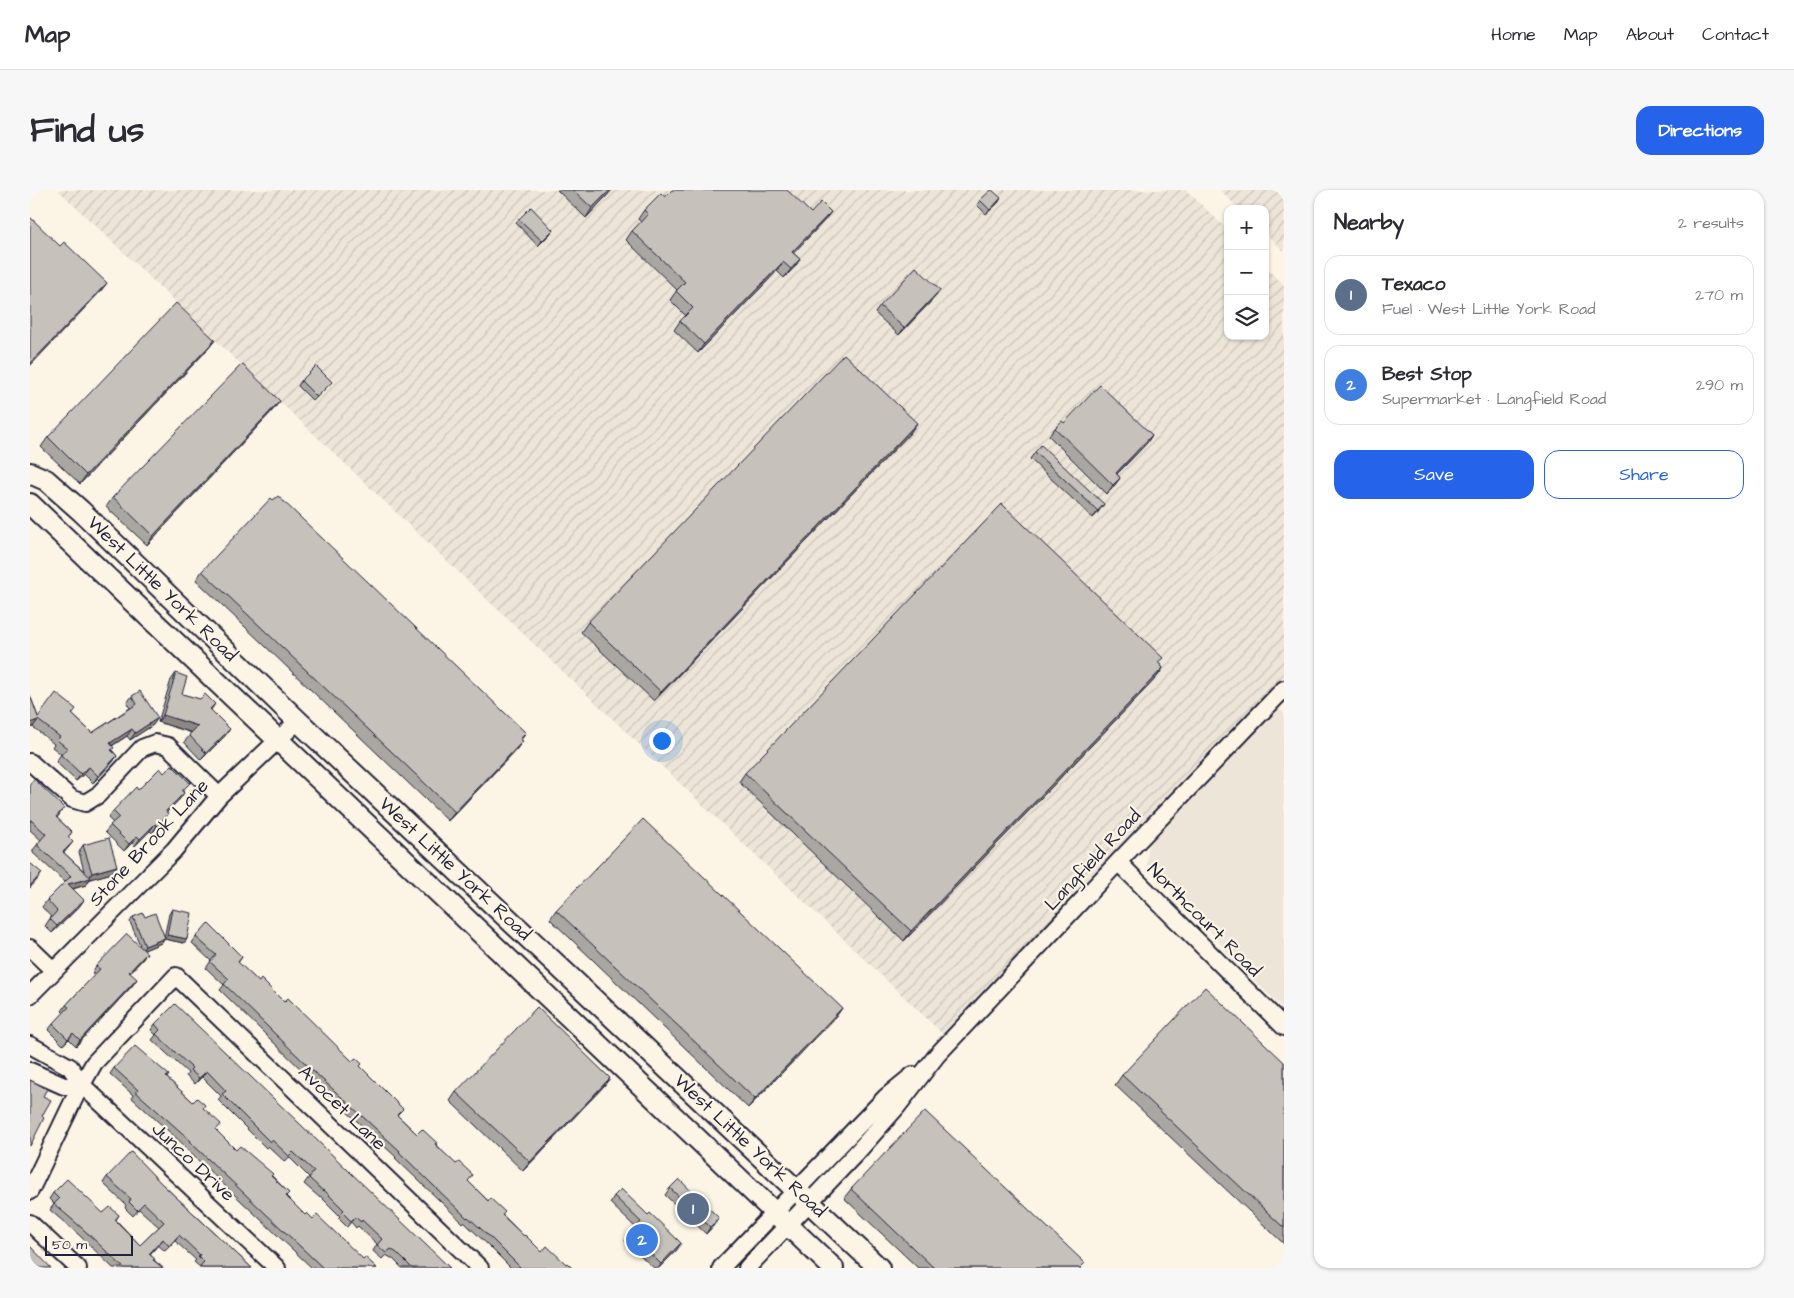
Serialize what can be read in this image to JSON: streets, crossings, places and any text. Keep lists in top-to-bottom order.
{
  "streets": {
    "main road": ["West Little York Road"],
    "street": [
      "Stone Brook Lane",
      "Langfield Road",
      "Northcourt Road",
      "Avocet Lane",
      "Junco Drive"
    ]
  },
  "crossings": [
    ["West Little York Road", "Stone Brook Lane"],
    ["West Little York Road", "Langfield Road"],
    ["Langfield Road", "Northcourt Road"],
    ["Avocet Lane", "Junco Drive"]
  ],
  "scale_bar": "50 m",
  "page": {
    "header": "Map",
    "nav": [
      "Home",
      "Map",
      "About",
      "Contact"
    ],
    "title": "Find us",
    "buttons": [
      "Directions",
      ["Save", "Share"]
    ],
    "heading": ["Nearby", "2 results"],
    "map_buttons": ["+", "−"],
    "list": [
      {
        "mark": "1",
        "name": "Texaco",
        "note": "Fuel · West Little York Road",
        "value": "270 m"
      },
      {
        "mark": "2",
        "name": "Best Stop",
        "note": "Supermarket · Langfield Road",
        "value": "290 m"
      }
    ],
    "pins": ["1", "2"],
    "scale": "50 m"
  }
}
